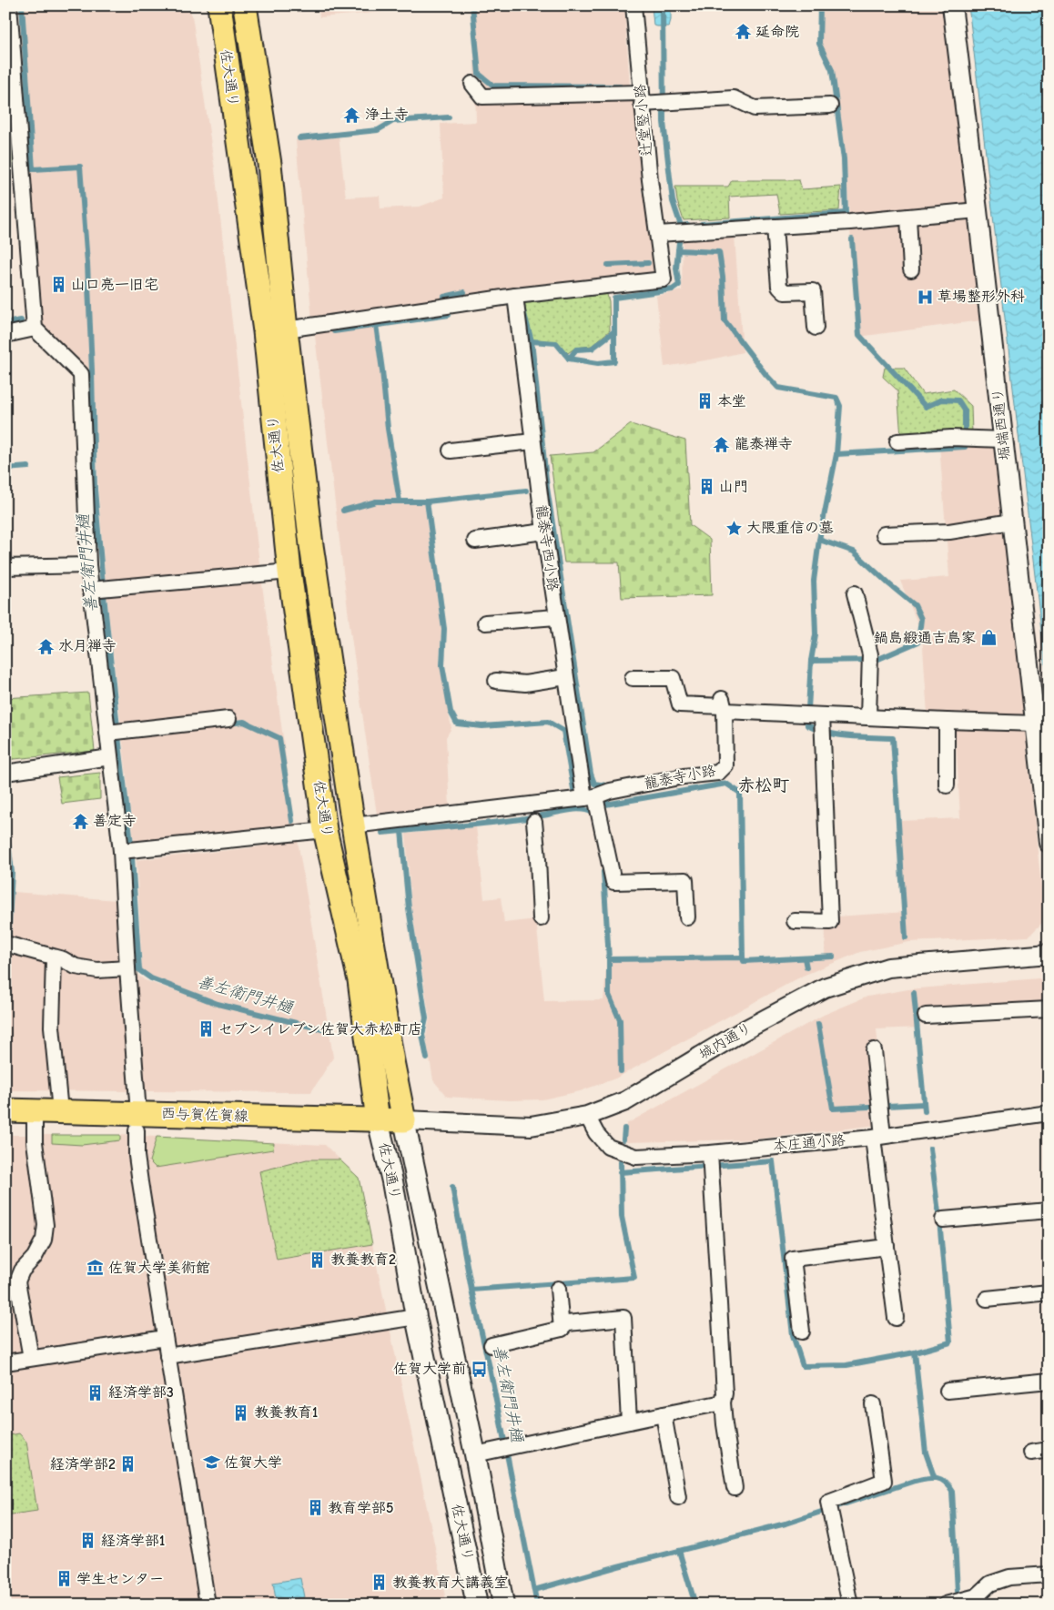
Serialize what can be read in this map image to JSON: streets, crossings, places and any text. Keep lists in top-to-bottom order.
{
  "streets": {
    "main road": ["佐大通り", "西与賀佐賀線"],
    "street": [
      "辻堂竪小路",
      "堀端西通り",
      "龍泰寺西小路",
      "龍泰寺小路",
      "城内通り",
      "本庄通小路"
    ]
  },
  "crossings": [
    ["佐大通り", "龍泰寺小路"],
    ["佐大通り", "城内通り"],
    ["佐大通り", "西与賀佐賀線"],
    ["辻堂竪小路", "龍泰寺西小路"],
    ["龍泰寺西小路", "龍泰寺小路"],
    ["城内通り", "西与賀佐賀線"],
    ["城内通り", "本庄通小路"]
  ],
  "districts": ["赤松町"],
  "water": ["善左衛門井樋"],
  "places": {
    "temple": [
      "延命院",
      "浄土寺",
      "龍泰禅寺",
      "水月禅寺",
      "善定寺"
    ],
    "building": [
      "山口亮一旧宅",
      "本堂",
      "山門",
      "セブンイレブン佐賀大赤松町店",
      "教養教育2",
      "経済学部3",
      "教養教育1",
      "経済学部2",
      "教育学部5",
      "経済学部1",
      "学生センター",
      "教養教育大講義室"
    ],
    "hospital": ["草場整形外科"],
    "place": ["大隈重信の墓"],
    "shop": ["鍋島緞通吉島家"],
    "museum": ["佐賀大学美術館"],
    "bus stop": ["佐賀大学前"],
    "school or university": ["佐賀大学"]
  }
}
